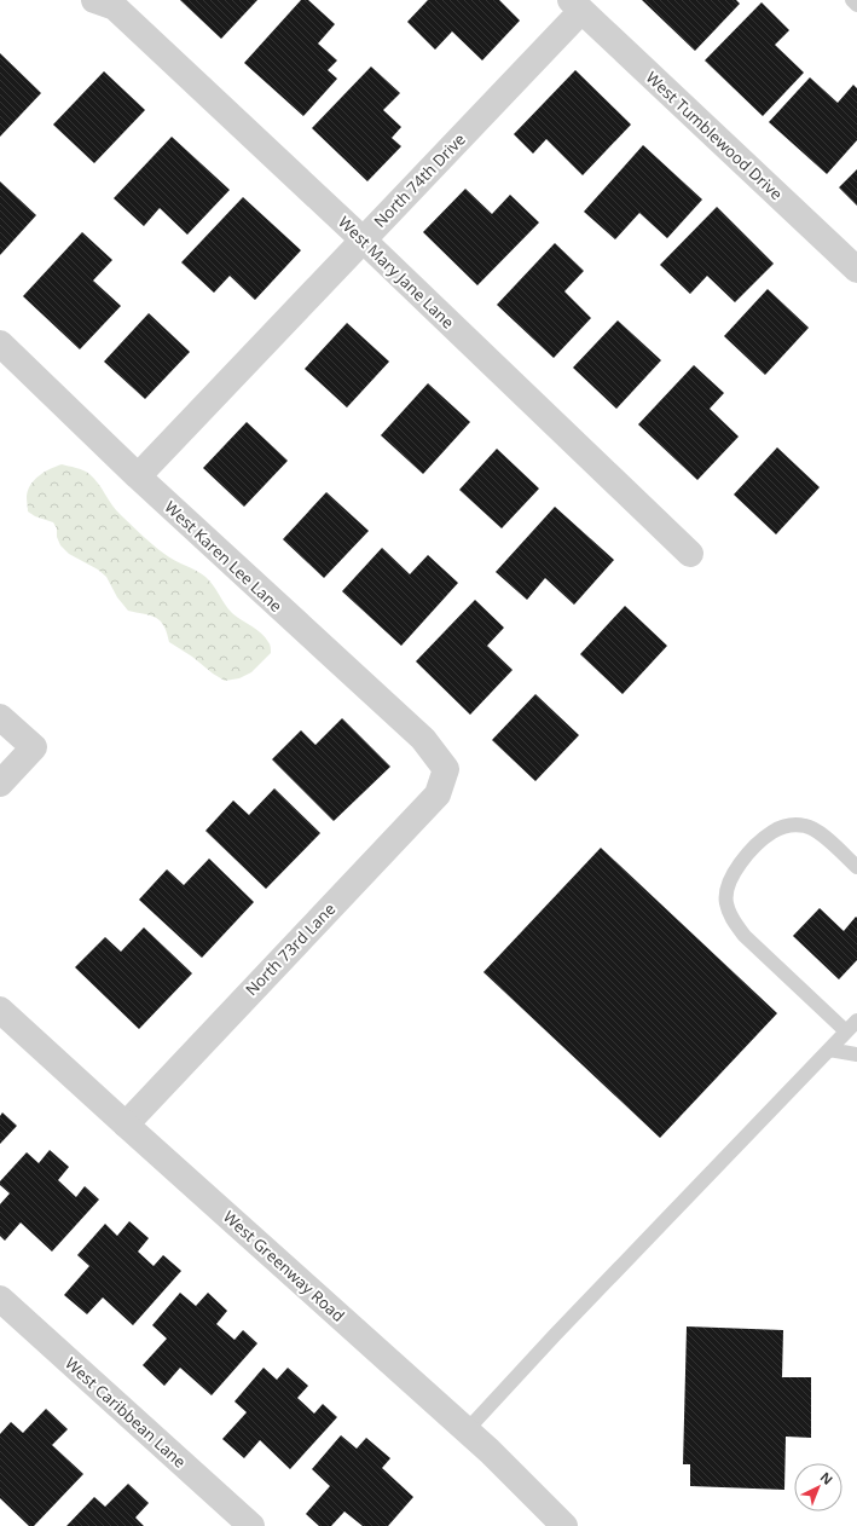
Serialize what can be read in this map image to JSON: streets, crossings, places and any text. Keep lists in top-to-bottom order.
{
  "streets": {
    "street": [
      "West Tumblewood Drive",
      "North 74th Drive",
      "West Mary Jane Lane",
      "West Karen Lee Lane",
      "North 73rd Lane",
      "West Greenway Road",
      "West Caribbean Lane"
    ]
  },
  "crossings": [
    ["West Tumblewood Drive", "North 74th Drive"],
    ["North 74th Drive", "West Mary Jane Lane"],
    ["North 74th Drive", "West Karen Lee Lane"],
    ["West Karen Lee Lane", "North 73rd Lane"],
    ["North 73rd Lane", "West Greenway Road"]
  ],
  "north": "top right"
}
